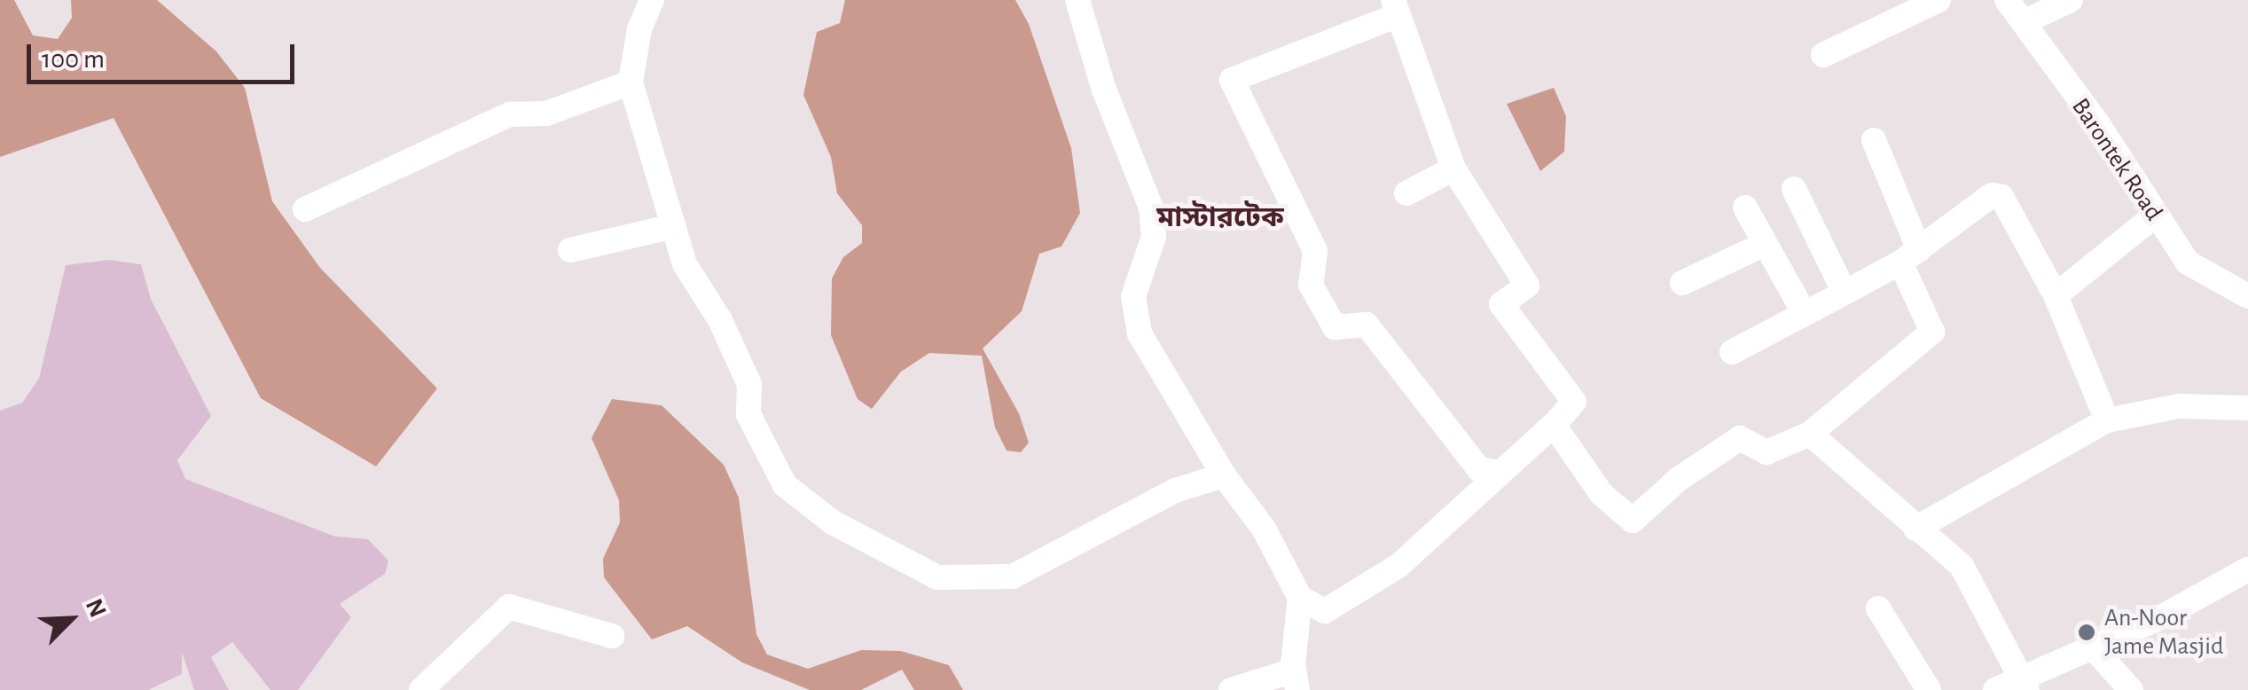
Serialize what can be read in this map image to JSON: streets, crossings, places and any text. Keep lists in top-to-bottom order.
{
  "streets": {
    "street": ["Barontek Road"]
  },
  "districts": ["মাস্টারটেক"],
  "places": ["An-Noor Jame Masjid"],
  "scale_bar": "100 m",
  "north": "top right"
}
